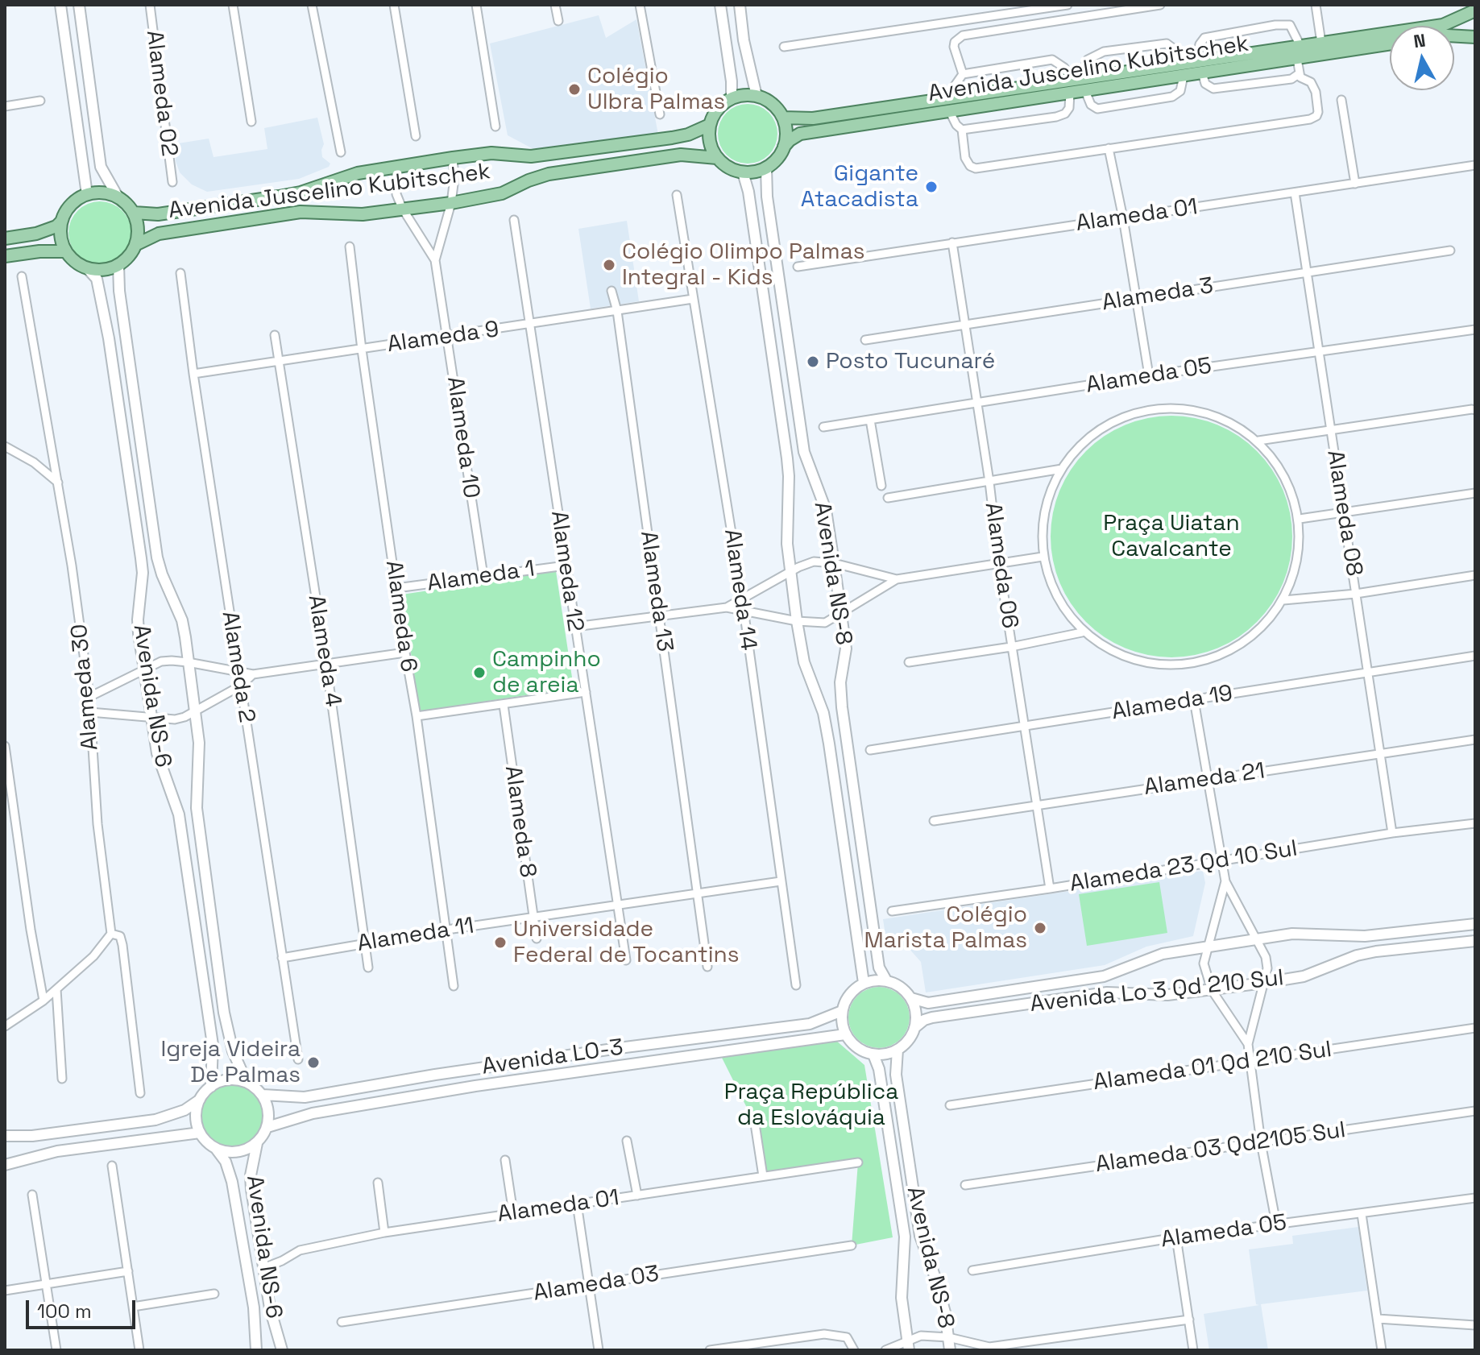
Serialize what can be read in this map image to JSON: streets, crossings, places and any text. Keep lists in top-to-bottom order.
{
  "streets": {
    "main road": ["Avenida Juscelino Kubitschek"],
    "street": [
      "Alameda 02",
      "Alameda 01",
      "Alameda 3",
      "Alameda 9",
      "Alameda 05",
      "Alameda 10",
      "Alameda 08",
      "Alameda 06",
      "Alameda 12",
      "Avenida NS-8",
      "Alameda 1",
      "Alameda 14",
      "Alameda 13",
      "Alameda 6",
      "Alameda 4",
      "Alameda 2",
      "Alameda 30",
      "Avenida NS-6",
      "Alameda 19",
      "Alameda 21",
      "Alameda 8",
      "Alameda 23 Qd 10 Sul",
      "Alameda 11",
      "Avenida Lo 3 Qd 210 Sul",
      "Avenida LO-3",
      "Alameda 01 Qd 210 Sul",
      "Alameda 03 Qd2105 Sul",
      "Alameda 03"
    ]
  },
  "crossings": [
    ["Avenida Juscelino Kubitschek", "Alameda 10"],
    ["Avenida Juscelino Kubitschek", "Avenida NS-8"],
    ["Avenida Juscelino Kubitschek", "Avenida NS-6"],
    ["Alameda 01", "Alameda 08"],
    ["Alameda 01", "Alameda 06"],
    ["Alameda 01", "Avenida NS-6"],
    ["Alameda 3", "Alameda 08"],
    ["Alameda 3", "Alameda 06"],
    ["Alameda 9", "Alameda 10"],
    ["Alameda 9", "Alameda 12"],
    ["Alameda 9", "Alameda 14"],
    ["Alameda 9", "Alameda 13"],
    ["Alameda 9", "Alameda 6"],
    ["Alameda 9", "Alameda 4"],
    ["Alameda 9", "Alameda 2"],
    ["Alameda 05", "Alameda 08"],
    ["Alameda 05", "Alameda 06"],
    ["Alameda 10", "Alameda 1"],
    ["Alameda 08", "Alameda 19"],
    ["Alameda 08", "Alameda 21"],
    ["Alameda 08", "Alameda 23 Qd 10 Sul"],
    ["Alameda 06", "Alameda 19"],
    ["Alameda 06", "Alameda 21"],
    ["Alameda 06", "Alameda 23 Qd 10 Sul"],
    ["Alameda 12", "Alameda 1"],
    ["Alameda 12", "Alameda 11"],
    ["Avenida NS-8", "Avenida Lo 3 Qd 210 Sul"],
    ["Avenida NS-8", "Avenida LO-3"],
    ["Alameda 1", "Alameda 6"],
    ["Alameda 14", "Alameda 11"],
    ["Alameda 13", "Alameda 11"],
    ["Alameda 6", "Alameda 11"],
    ["Alameda 4", "Alameda 11"],
    ["Alameda 2", "Alameda 11"],
    ["Avenida NS-6", "Avenida LO-3"],
    ["Alameda 8", "Alameda 11"],
    ["Avenida Lo 3 Qd 210 Sul", "Avenida LO-3"]
  ],
  "parks": ["Praça Uiatan Cavalcante", "Praça República da Eslováquia"],
  "places": [
    "Colégio Ulbra Palmas",
    "Gigante Atacadista",
    "Colégio Olimpo Palmas Integral - Kids",
    "Posto Tucunaré",
    "Campinho de areia",
    "Colégio Marista Palmas",
    "Universidade Federal de Tocantins",
    "Igreja Videira De Palmas"
  ],
  "scale_bar": "100 m",
  "north": "top"
}
